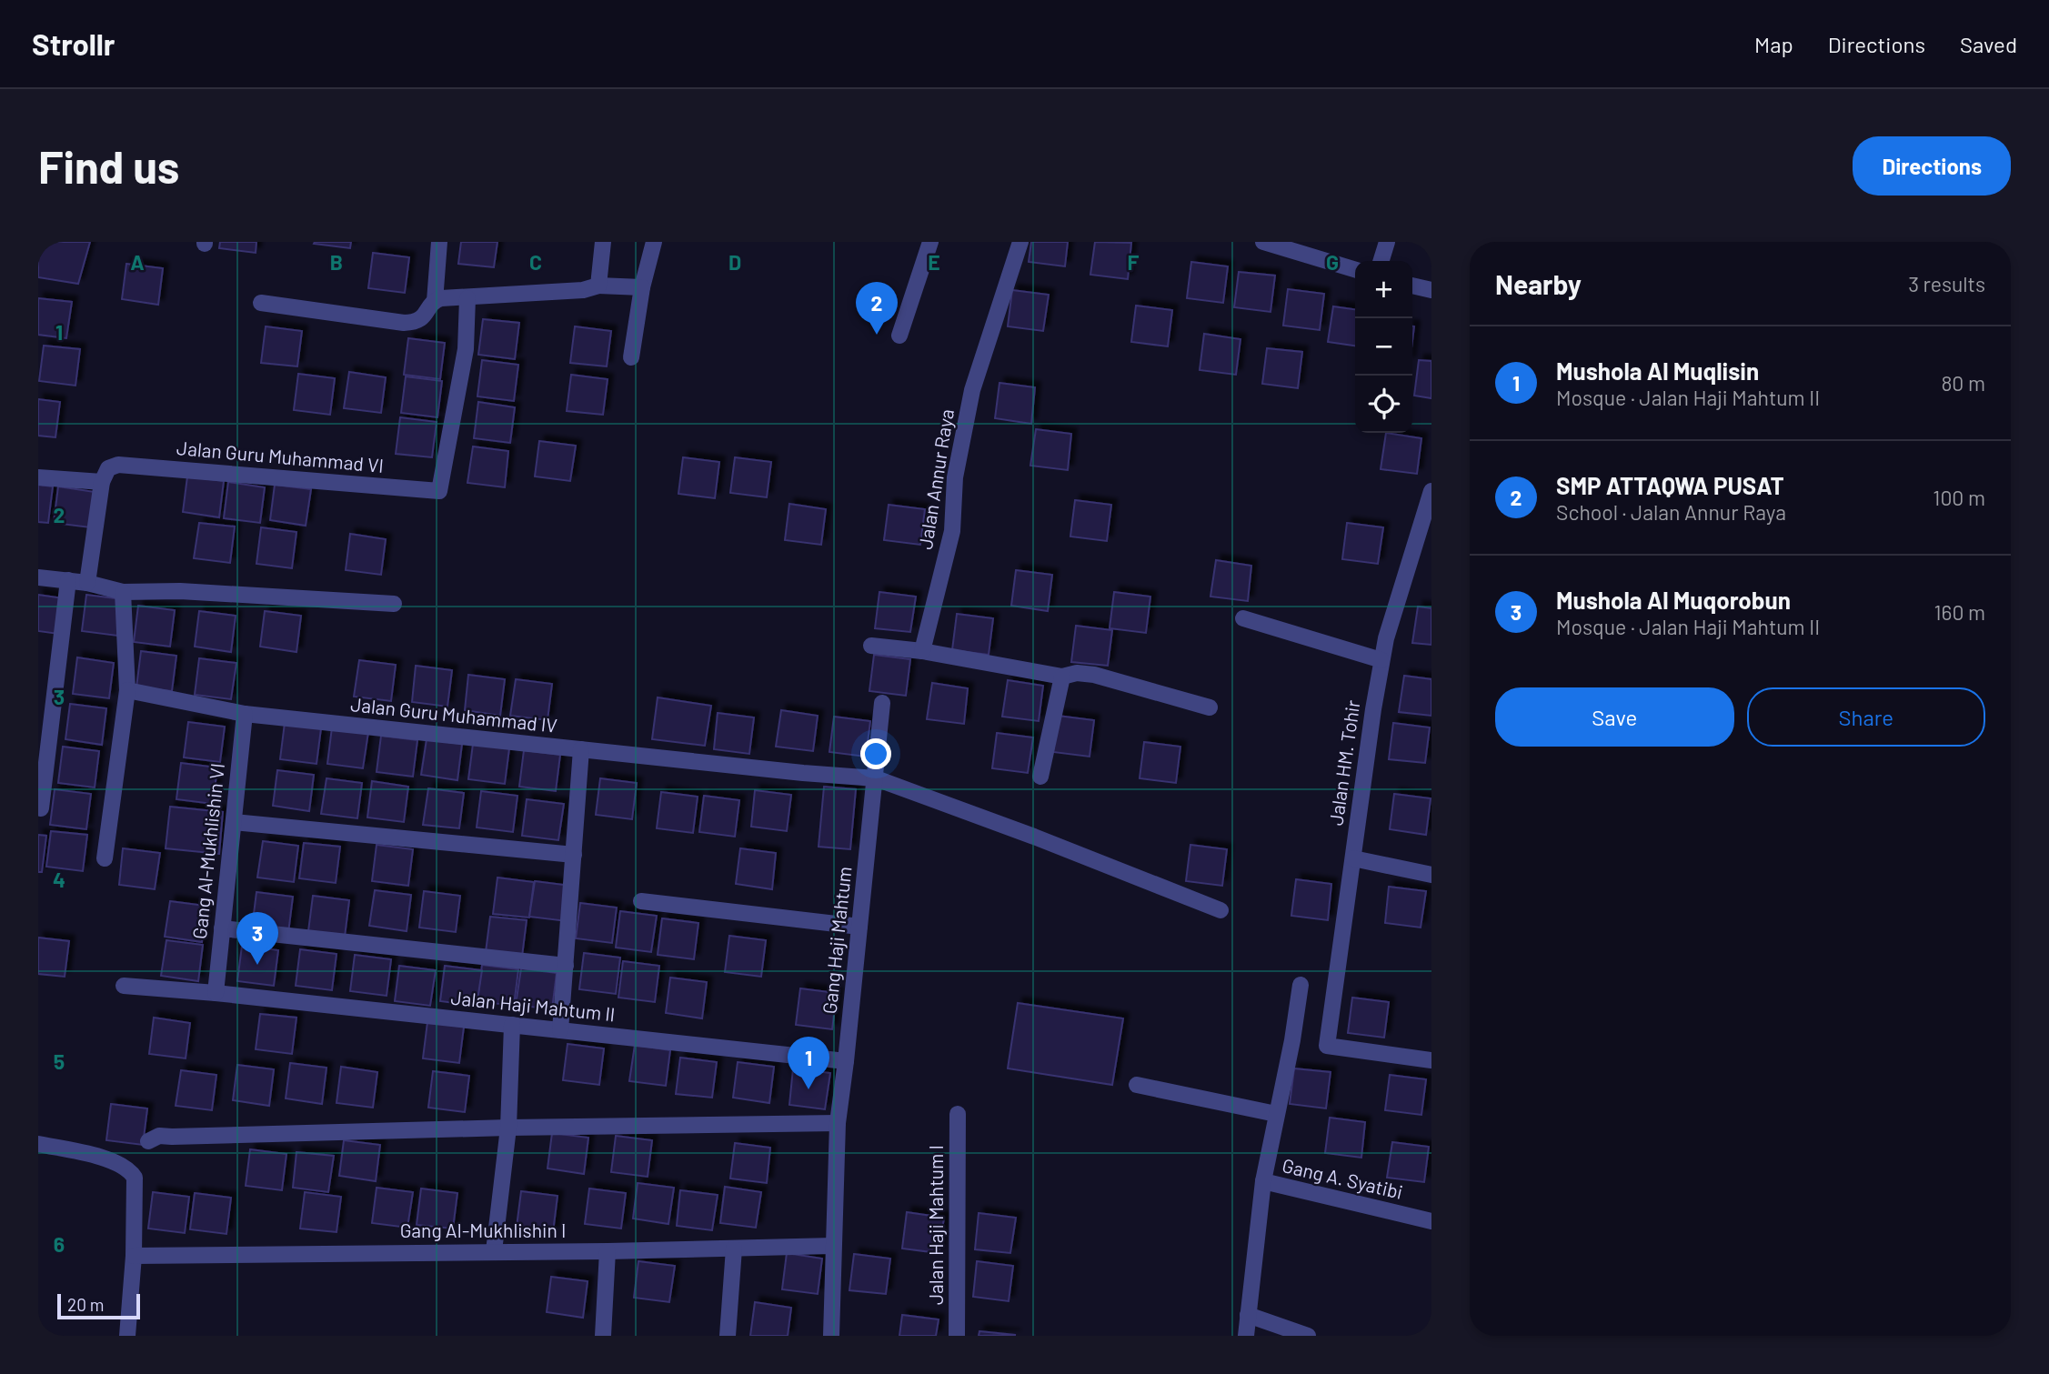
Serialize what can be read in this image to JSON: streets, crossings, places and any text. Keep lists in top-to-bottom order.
{
  "streets": {
    "street": [
      "Jalan Guru Muhammad VI",
      "Jalan Annur Raya",
      "Jalan Guru Muhammad IV",
      "Jalan HM. Tohir",
      "Gang Al-Mukhlishin VI",
      "Gang Haji Mahtum",
      "Jalan Haji Mahtum II",
      "Gang A. Syatibi",
      "Jalan Haji Mahtum I",
      "Gang AI-Mukhlishin I"
    ]
  },
  "crossings": [
    ["Jalan Guru Muhammad IV", "Gang Al-Mukhlishin VI"],
    ["Jalan Guru Muhammad IV", "Gang Haji Mahtum"],
    ["Gang Al-Mukhlishin VI", "Jalan Haji Mahtum II"],
    ["Gang Haji Mahtum", "Jalan Haji Mahtum II"],
    ["Gang Haji Mahtum", "Gang AI-Mukhlishin I"]
  ],
  "scale_bar": "20 m",
  "page": {
    "header": "Strollr",
    "nav": ["Map", "Directions", "Saved"],
    "buttons": [
      "Directions",
      ["Save", "Share"]
    ],
    "title": "Find us",
    "heading": ["Nearby", "3 results"],
    "map_buttons": ["+", "−"],
    "pins": ["2", "3", "1"],
    "list": [
      {
        "mark": "1",
        "name": "Mushola Al Muqlisin",
        "note": "Mosque · Jalan Haji Mahtum II",
        "value": "80 m"
      },
      {
        "mark": "2",
        "name": "SMP ATTAQWA PUSAT",
        "note": "School · Jalan Annur Raya",
        "value": "100 m"
      },
      {
        "mark": "3",
        "name": "Mushola Al Muqorobun",
        "note": "Mosque · Jalan Haji Mahtum II",
        "value": "160 m"
      }
    ],
    "scale": "20 m"
  },
  "grid": {
    "columns": [
      "A",
      "B",
      "C",
      "D",
      "E",
      "F",
      "G"
    ],
    "rows": [
      "1",
      "2",
      "3",
      "4",
      "5",
      "6"
    ]
  }
}
